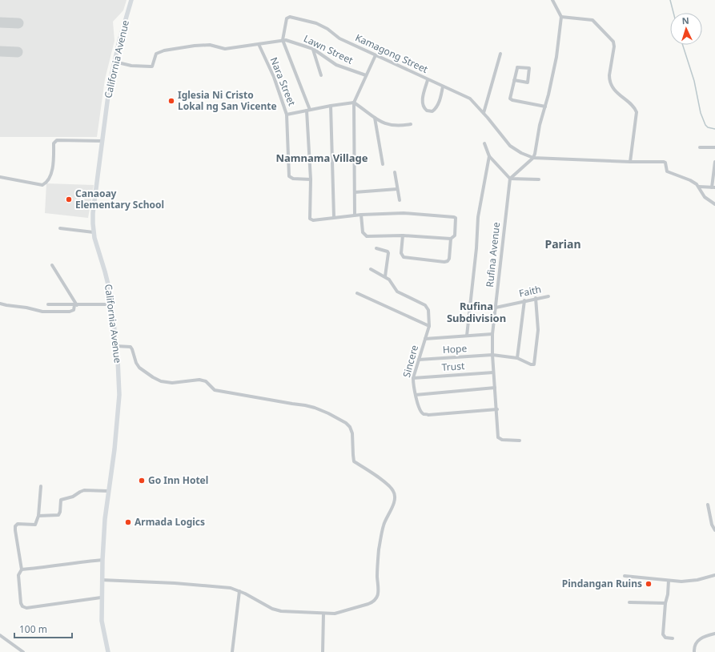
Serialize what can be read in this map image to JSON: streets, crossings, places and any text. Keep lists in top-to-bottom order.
{
  "streets": {
    "street": [
      "Lawn Street",
      "Kamagong Street",
      "California Avenue",
      "Nara Street",
      "Rufina Avenue",
      "Faith",
      "Hope",
      "Sincere",
      "Trust"
    ]
  },
  "crossings": [
    ["Lawn Street", "Kamagong Street"],
    ["Rufina Avenue", "Faith"],
    ["Rufina Avenue", "Hope"],
    ["Rufina Avenue", "Sincere"],
    ["Rufina Avenue", "Trust"],
    ["Faith", "Hope"],
    ["Hope", "Sincere"],
    ["Sincere", "Trust"]
  ],
  "districts": ["Namnama Village", "Parian", "Rufina Subdivision"],
  "places": [
    "Iglesia Ni Cristo Lokal ng San Vicente",
    "Canaoay Elementary School",
    "Go Inn Hotel",
    "Armada Logics",
    "Pindangan Ruins"
  ],
  "scale_bar": "100 m",
  "north": "top"
}
